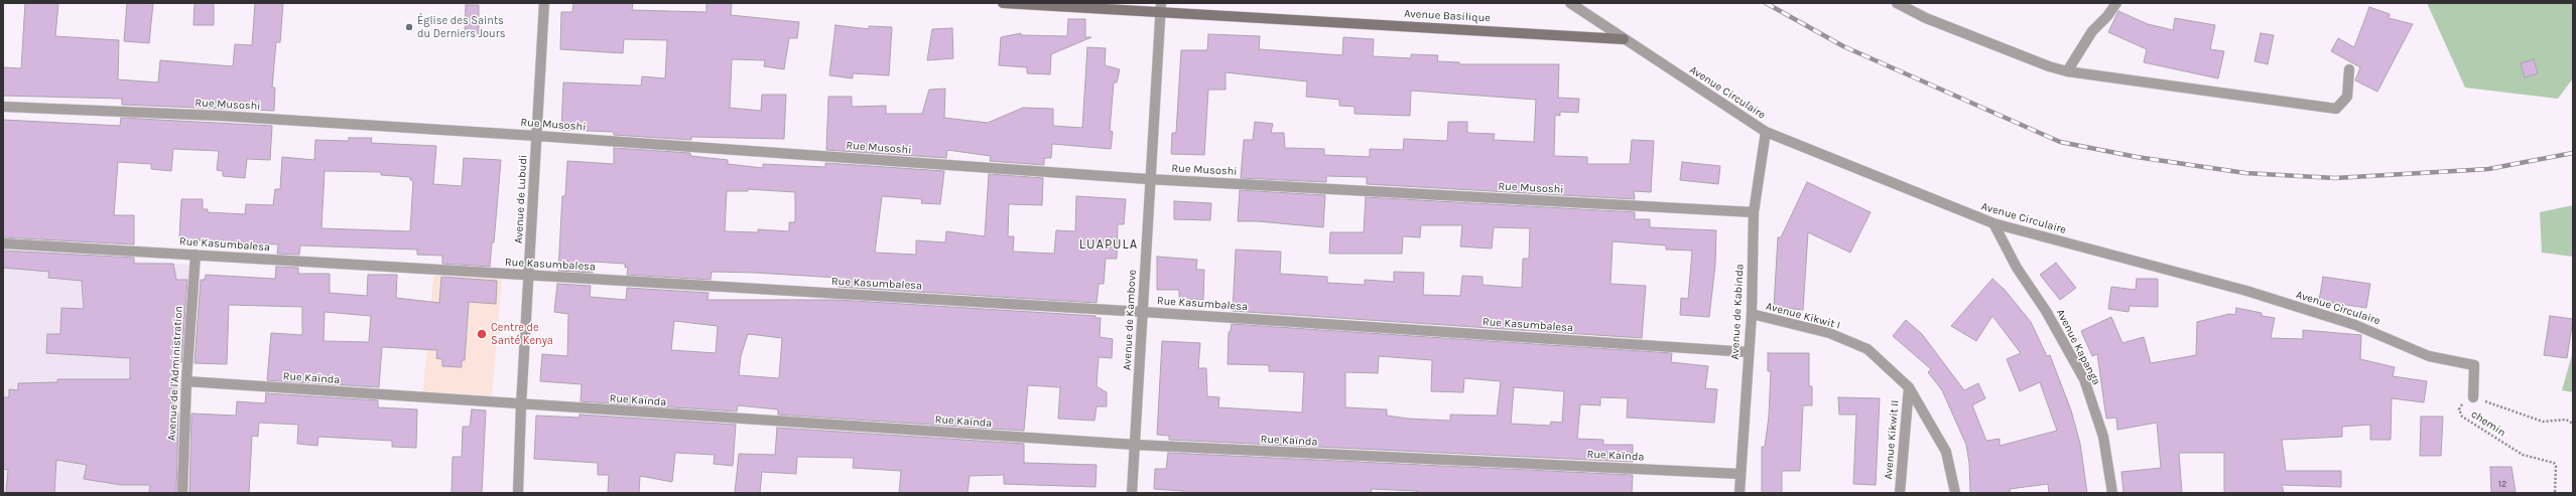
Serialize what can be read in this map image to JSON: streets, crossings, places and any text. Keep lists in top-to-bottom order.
{
  "streets": {
    "street": [
      "Avenue Basilique",
      "Avenue Circulaire",
      "Rue Musoshi",
      "Avenue de Lubudi",
      "Rue Kasumbalesa",
      "Avenue de Kabinda",
      "Avenue Kikwit I",
      "Avenue de Kambove",
      "Avenue Kapanga",
      "Avenue de l'Administration",
      "Rue Kaïnda",
      "Avenue Kikwit II"
    ],
    "path": ["chemin"]
  },
  "crossings": [
    ["Avenue Basilique", "Avenue Circulaire"],
    ["Avenue Basilique", "Avenue de Kambove"],
    ["Avenue Circulaire", "Avenue de Kabinda"],
    ["Avenue Circulaire", "Avenue Kapanga"],
    ["Avenue Circulaire", "chemin"],
    ["Rue Musoshi", "Avenue de Lubudi"],
    ["Rue Musoshi", "Avenue de Kabinda"],
    ["Rue Musoshi", "Avenue de Kambove"],
    ["Avenue de Lubudi", "Rue Kasumbalesa"],
    ["Avenue de Lubudi", "Rue Kaïnda"],
    ["Rue Kasumbalesa", "Avenue de Kabinda"],
    ["Rue Kasumbalesa", "Avenue de Kambove"],
    ["Rue Kasumbalesa", "Avenue de l'Administration"],
    ["Avenue de Kabinda", "Avenue Kikwit I"],
    ["Avenue de Kabinda", "Rue Kaïnda"],
    ["Avenue Kikwit I", "Avenue Kikwit II"],
    ["Avenue de Kambove", "Rue Kaïnda"],
    ["Avenue de l'Administration", "Rue Kaïnda"]
  ],
  "districts": ["LUAPULA"],
  "places": ["Église des Saints du Derniers Jours", "Centre de Santé Kenya"],
  "house_numbers": ["12"]
}
